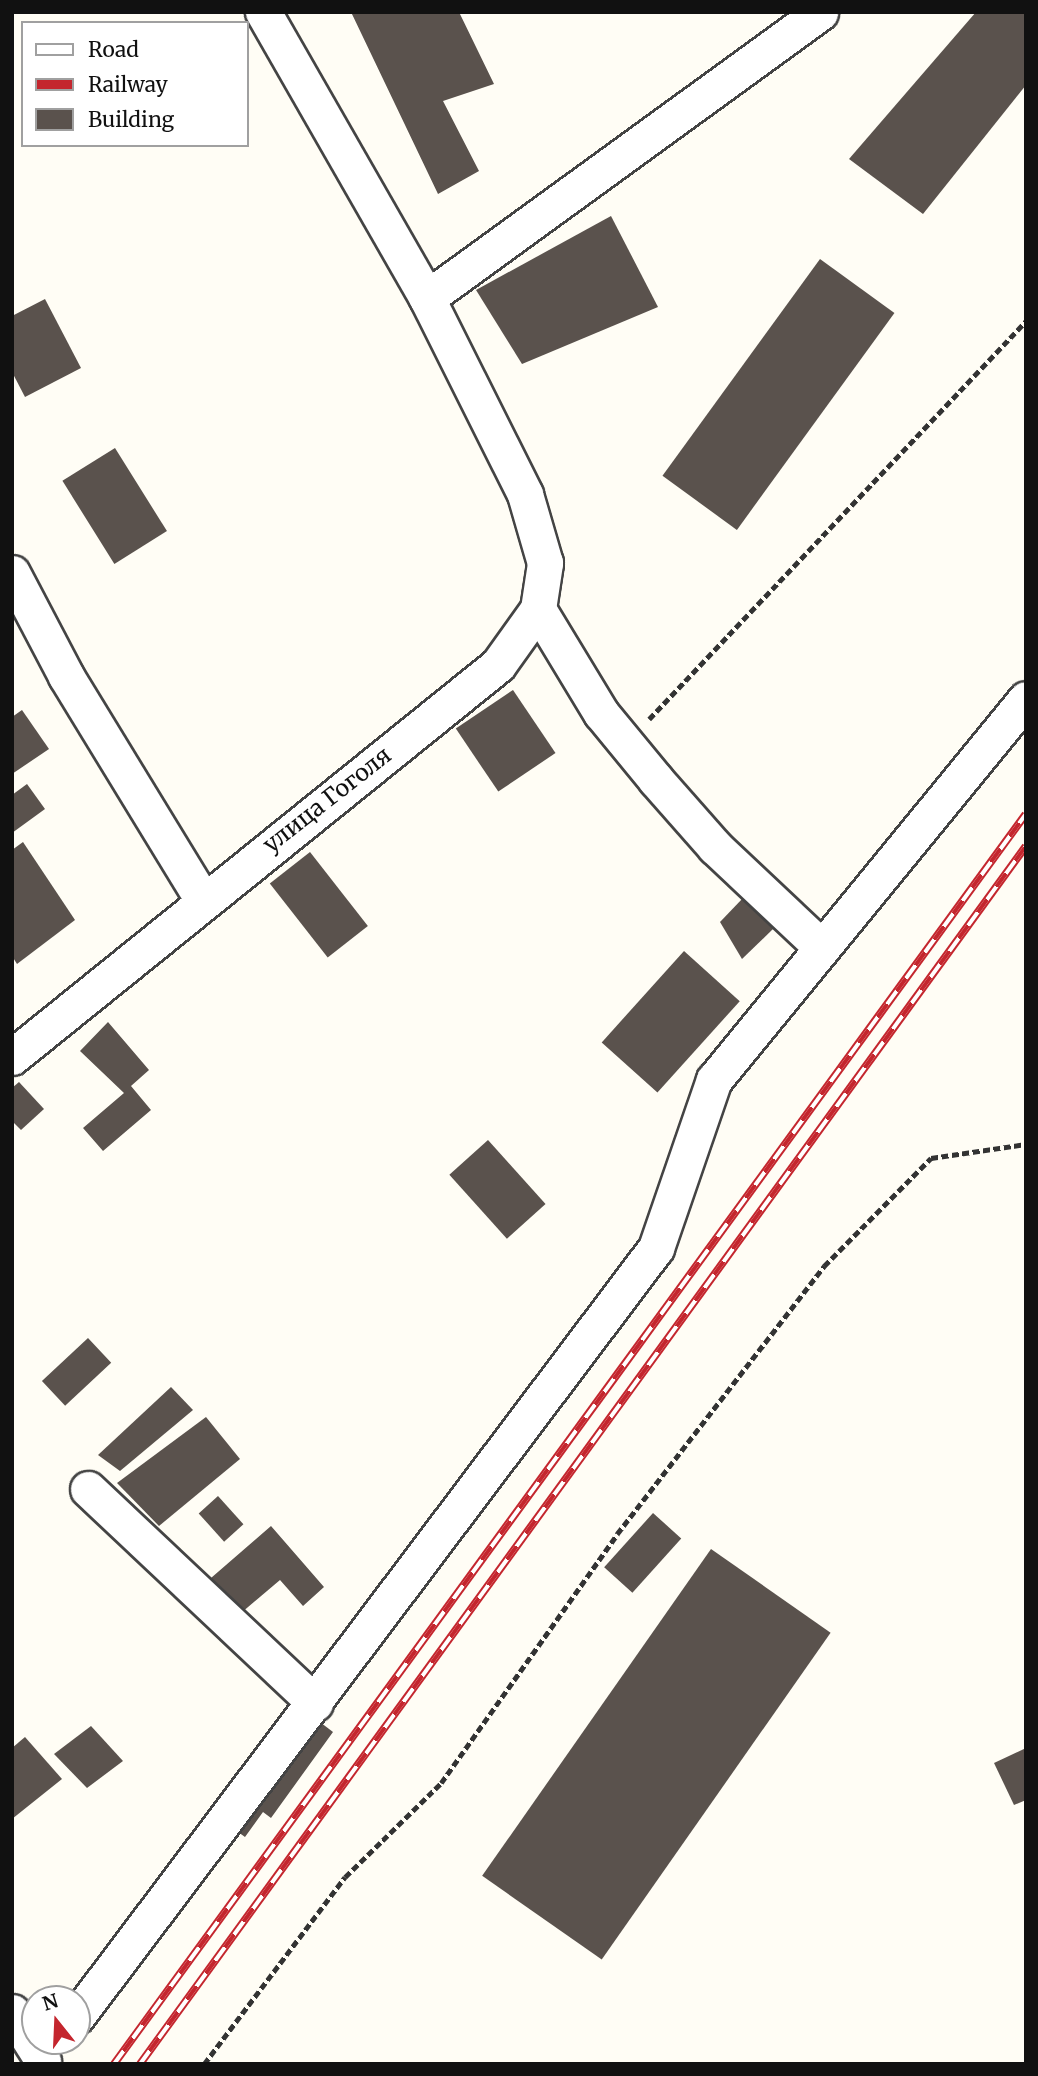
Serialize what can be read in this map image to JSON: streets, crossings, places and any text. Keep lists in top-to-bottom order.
{
  "streets": {
    "street": ["улица Гоголя"]
  },
  "legend": ["Road", "Railway", "Building"],
  "north": "top"
}
